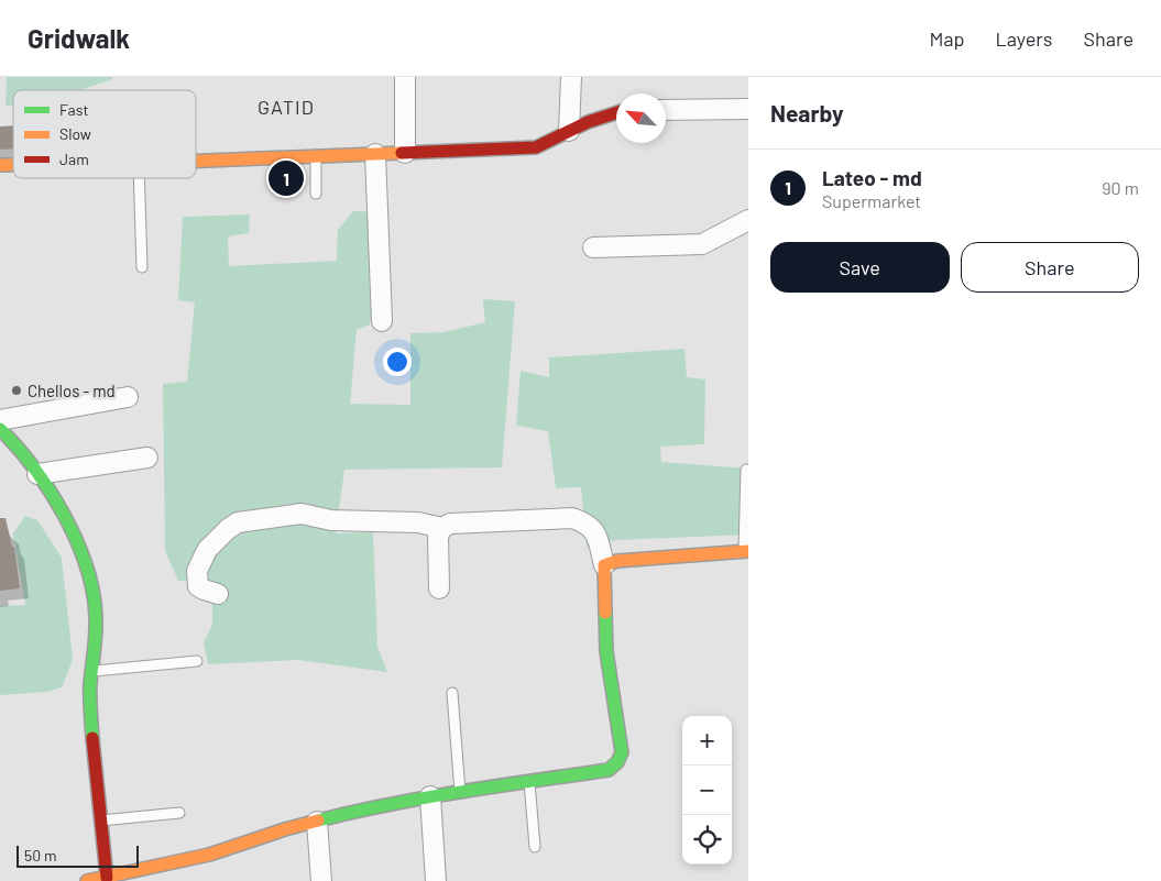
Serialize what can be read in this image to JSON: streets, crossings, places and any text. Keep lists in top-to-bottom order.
{
  "districts": ["GATID"],
  "places": ["Chellos - md"],
  "legend": ["Fast", "Slow", "Jam"],
  "scale_bar": "50 m",
  "north": "top left",
  "page": {
    "header": "Gridwalk",
    "nav": ["Map", "Layers", "Share"],
    "heading": "Nearby",
    "list": [
      {
        "mark": "1",
        "name": "Lateo - md",
        "note": "Supermarket",
        "value": "90 m"
      }
    ],
    "pins": "1",
    "buttons": ["Save", "Share"],
    "map_buttons": ["+", "−"],
    "scale": "50 m"
  }
}
